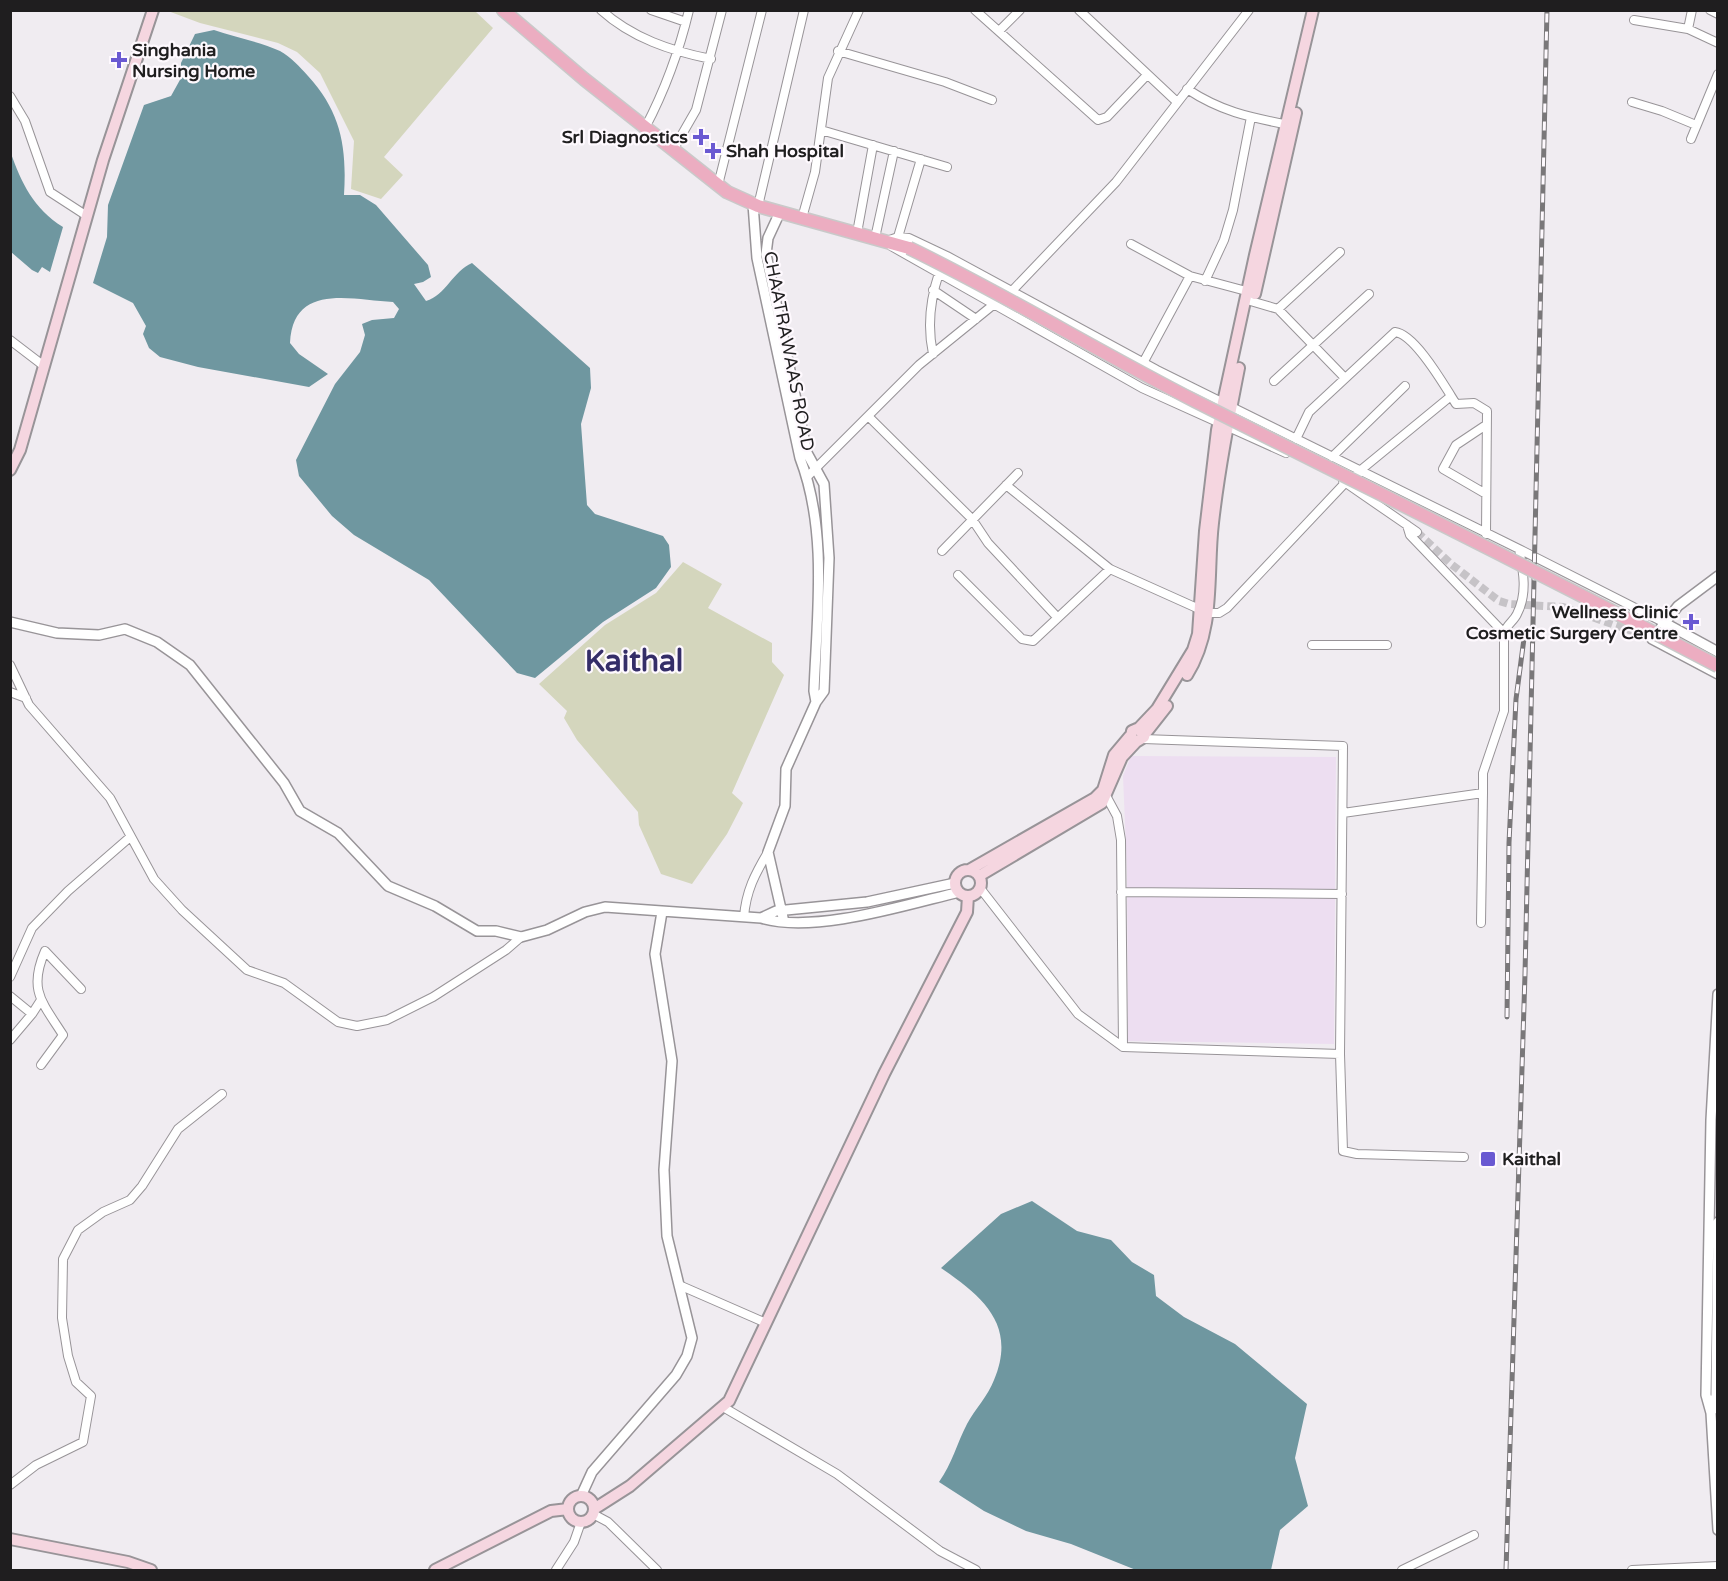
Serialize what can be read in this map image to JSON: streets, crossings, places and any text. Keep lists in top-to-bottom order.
{
  "streets": {
    "street": ["CHAATRAWAAS ROAD"]
  },
  "districts": ["Kaithal"],
  "places": {
    "health": [
      "Singhania Nursing Home",
      "Srl Diagnostics",
      "Shah Hospital",
      "Wellness Clinic Cosmetic Surgery Centre"
    ],
    "transit": ["Kaithal"]
  }
}
